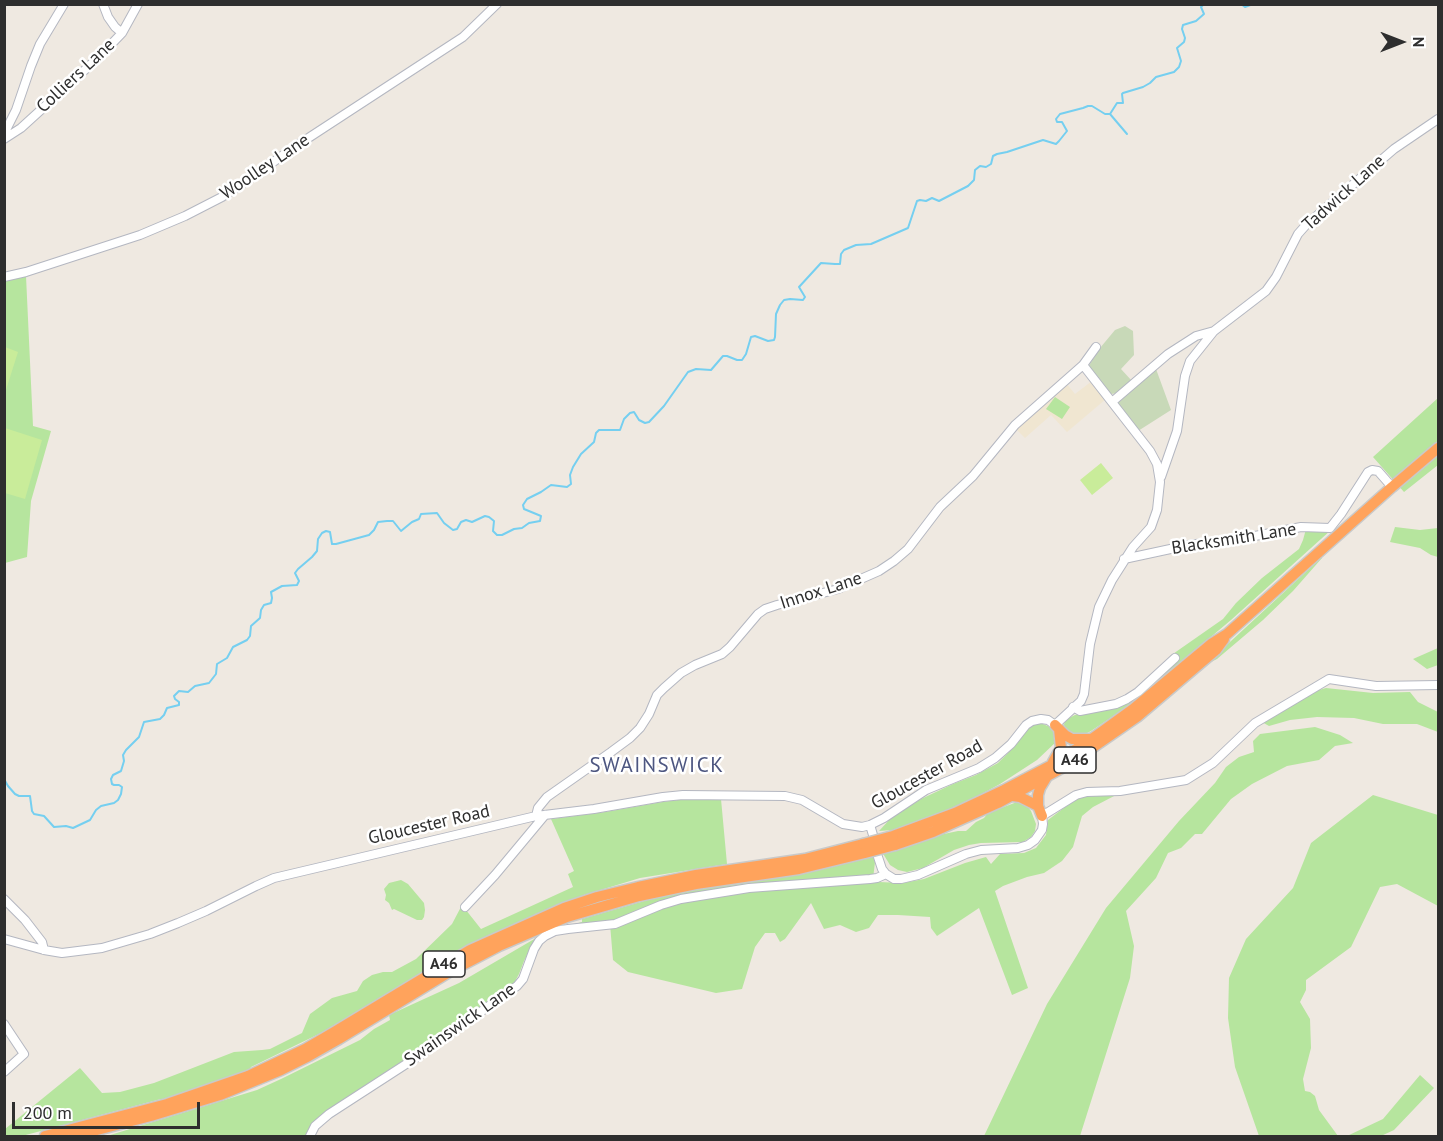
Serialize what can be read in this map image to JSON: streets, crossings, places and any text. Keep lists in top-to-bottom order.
{
  "streets": {
    "highway": ["A46"],
    "street": [
      "Colliers Lane",
      "Woolley Lane",
      "Tadwick Lane",
      "Blacksmith Lane",
      "Innox Lane",
      "Gloucester Road",
      "Swainswick Lane"
    ]
  },
  "crossings": [
    ["Tadwick Lane", "Blacksmith Lane"],
    ["Tadwick Lane", "Innox Lane"],
    ["Tadwick Lane", "Gloucester Road"],
    ["Blacksmith Lane", "A46"],
    ["Innox Lane", "Gloucester Road"]
  ],
  "districts": ["SWAINSWICK"],
  "scale_bar": "200 m",
  "north": "right"
}
